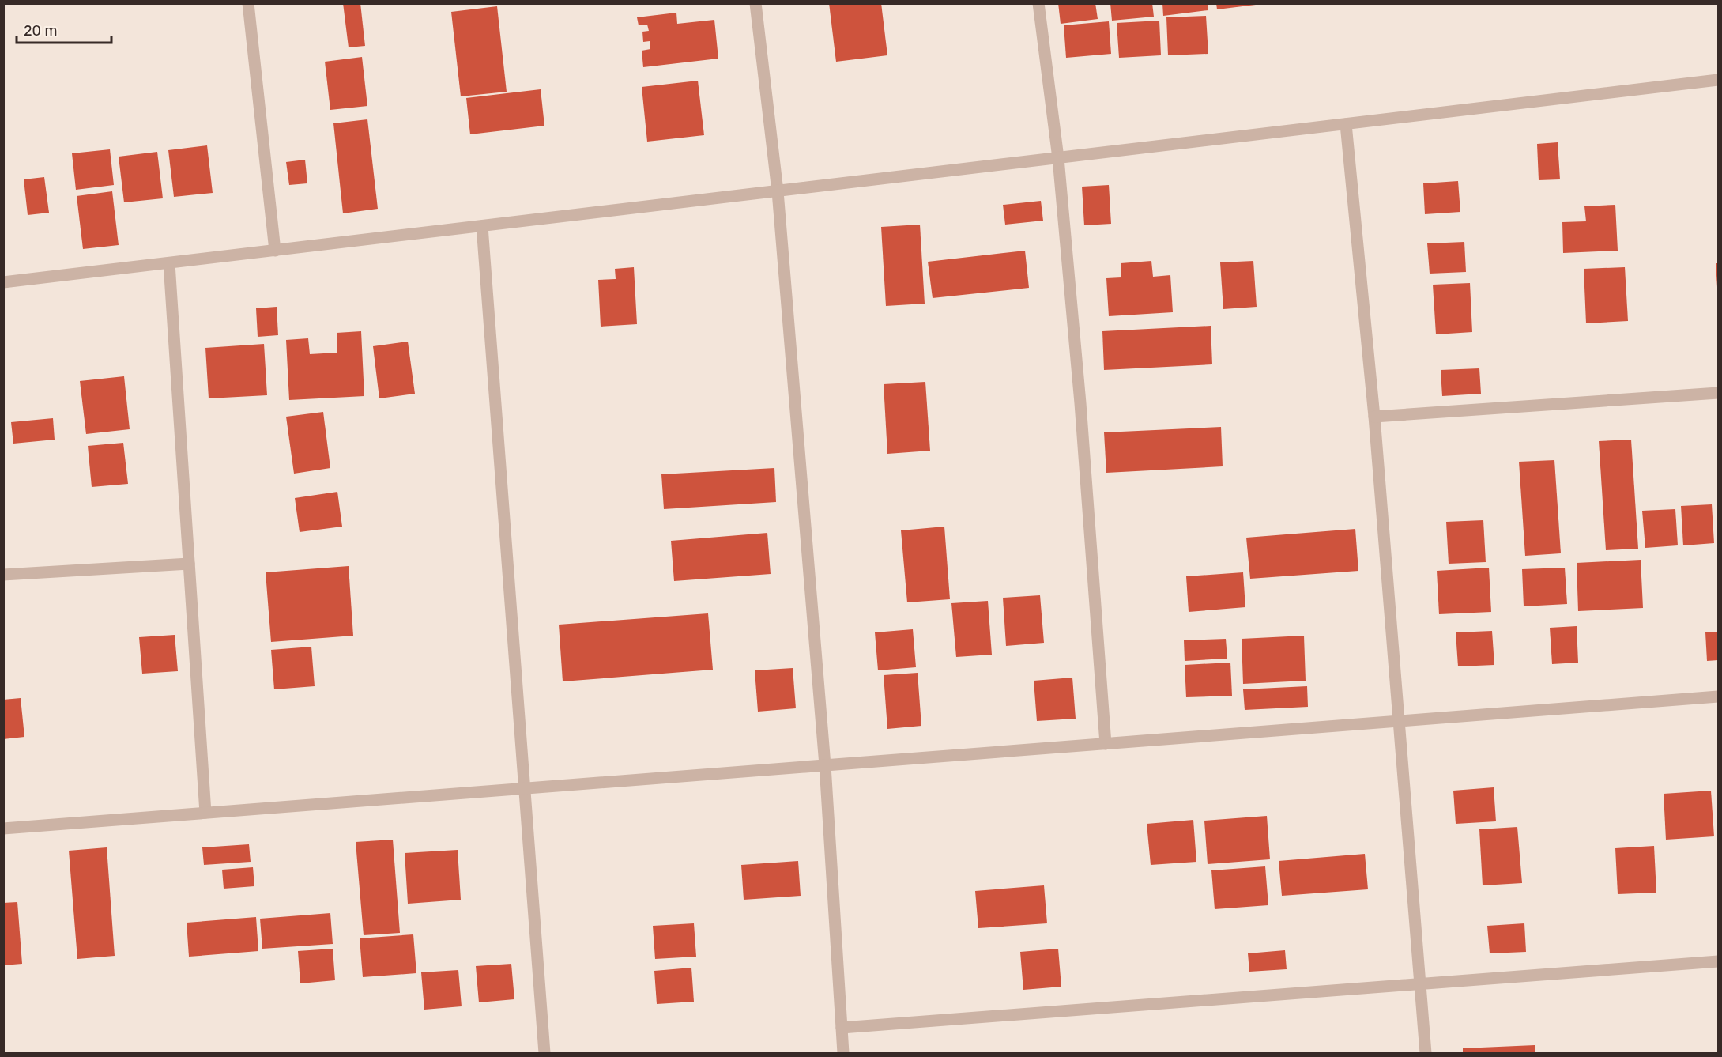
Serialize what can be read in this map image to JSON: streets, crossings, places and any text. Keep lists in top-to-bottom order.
{
  "scale_bar": "20 m"
}
